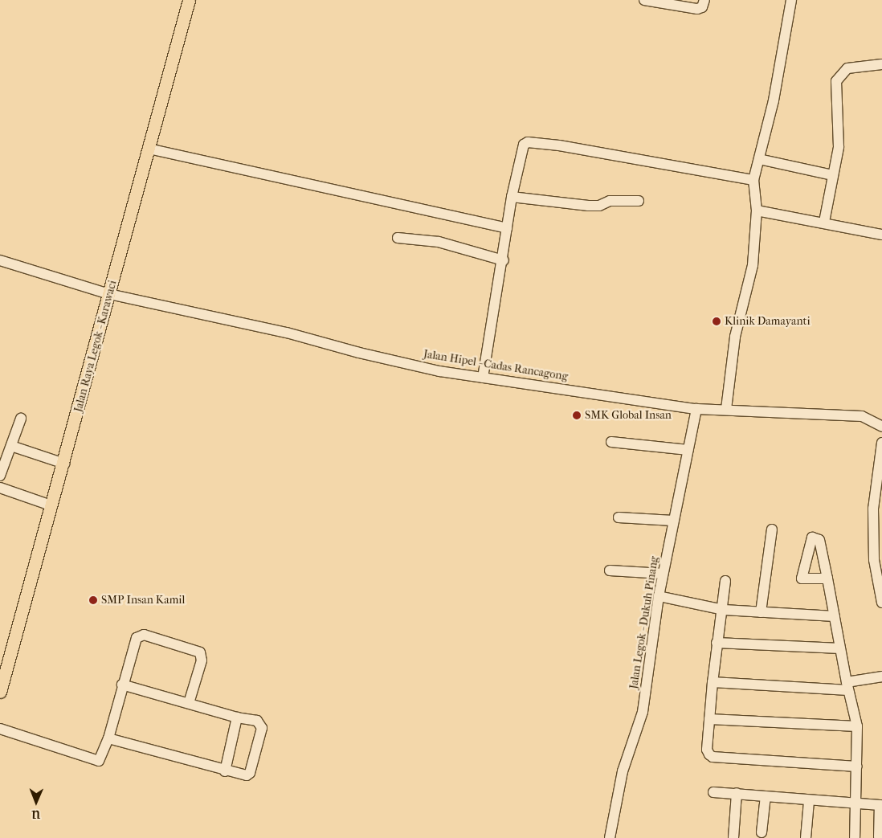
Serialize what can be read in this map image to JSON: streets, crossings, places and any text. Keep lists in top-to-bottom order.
{
  "streets": {
    "main road": ["Jalan Raya Legok - Karawaci"],
    "street": ["Jalan Hipel - Cadas Rancagong", "Jalan Legok - Dukuh Pinang"]
  },
  "crossings": [
    ["Jalan Raya Legok - Karawaci", "Jalan Hipel - Cadas Rancagong"],
    ["Jalan Hipel - Cadas Rancagong", "Jalan Legok - Dukuh Pinang"]
  ],
  "places": ["Klinik Damayanti", "SMK Global Insan", "SMP Insan Kamil"],
  "north": "bottom"
}
